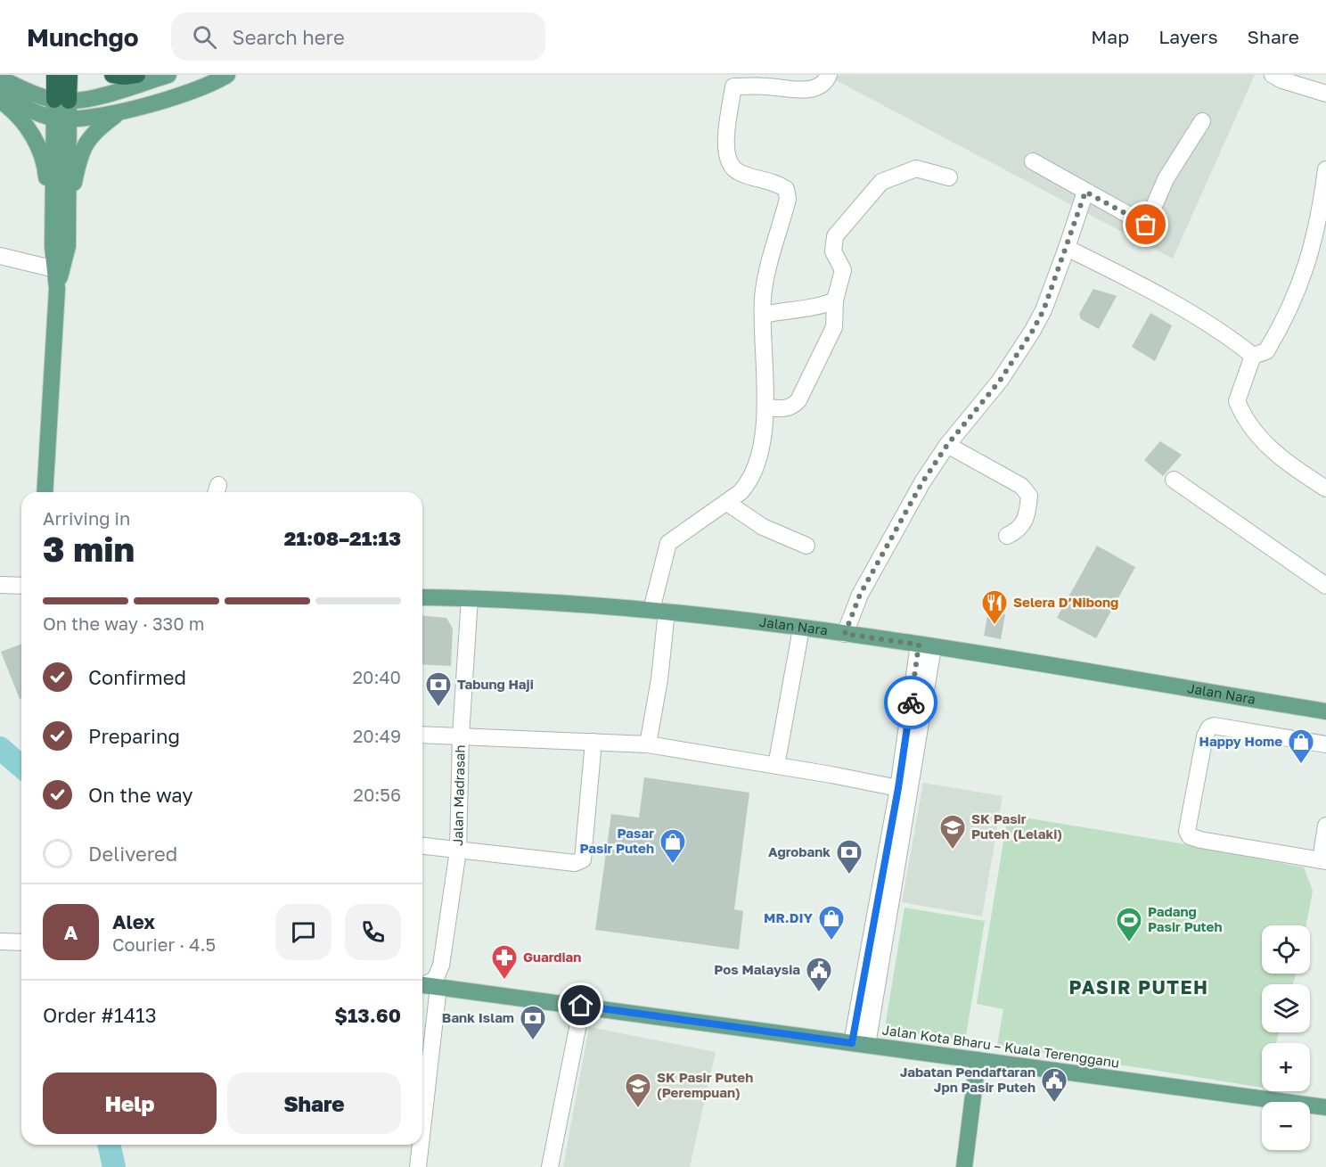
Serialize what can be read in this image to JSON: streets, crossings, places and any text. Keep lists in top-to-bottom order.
{
  "streets": {
    "main road": ["Jalan Nara", "Jalan Kota Bharu – Kuala Terengganu"],
    "street": ["Jalan Madrasah"]
  },
  "crossings": [
    ["Jalan Nara", "Jalan Madrasah"],
    ["Jalan Madrasah", "Jalan Kota Bharu – Kuala Terengganu"]
  ],
  "districts": ["PASIR PUTEH"],
  "places": {
    "restaurant": ["Selera D’Nibong"],
    "bank": ["Tabung Haji", "Agrobank", "Bank Islam"],
    "shop": ["Happy Home", "Pasar Pasir Puteh", "MR.DIY"],
    "school or university": ["SK Pasir Puteh (Lelaki)", "SK Pasir Puteh (Perempuan)"],
    "sports": ["Padang Pasir Puteh"],
    "pharmacy": ["Guardian"],
    "public building": ["Pos Malaysia", "Jabatan Pendaftaran Jpn Pasir Puteh"]
  },
  "page": {
    "header": "Munchgo",
    "search": "Search here",
    "nav": ["Map", "Layers", "Share"],
    "heading": ["3 min", "Arriving in", "21:08–21:13"],
    "panel": [
      "Alex",
      "Courier · 4.5",
      "Order #1413",
      "$13.60"
    ],
    "bar": "On the way · 330 m",
    "list": [
      ["Confirmed", "20:40"],
      ["Preparing", "20:49"],
      ["On the way", "20:56"],
      "Delivered"
    ],
    "round": "A",
    "map_buttons": ["+", "−"],
    "buttons": ["Help", "Share"]
  }
}
